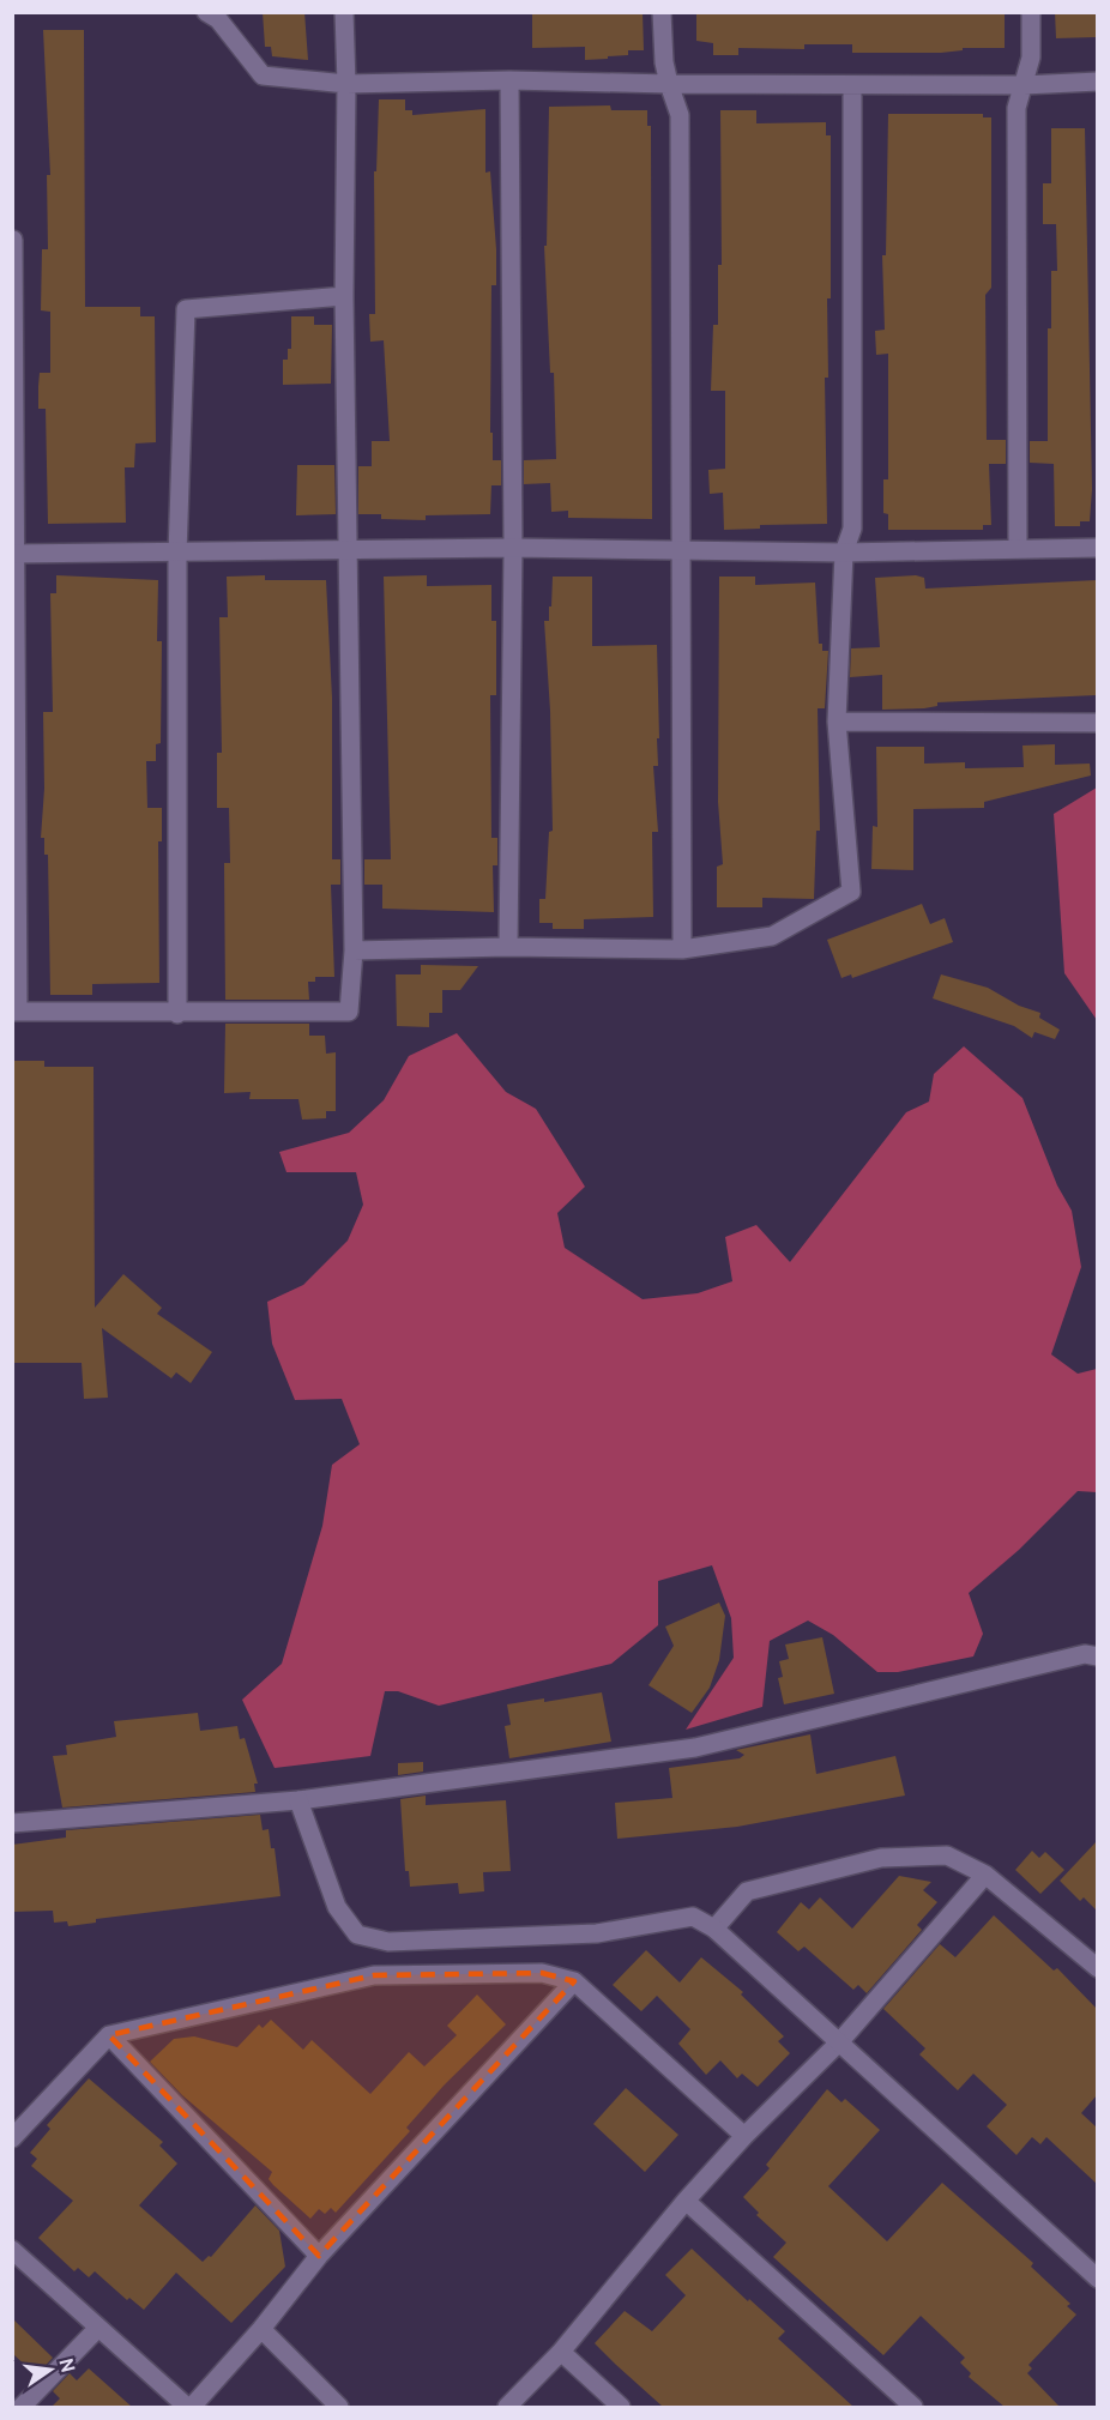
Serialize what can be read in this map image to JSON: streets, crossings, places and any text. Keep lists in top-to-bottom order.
{
  "north": "right"
}
